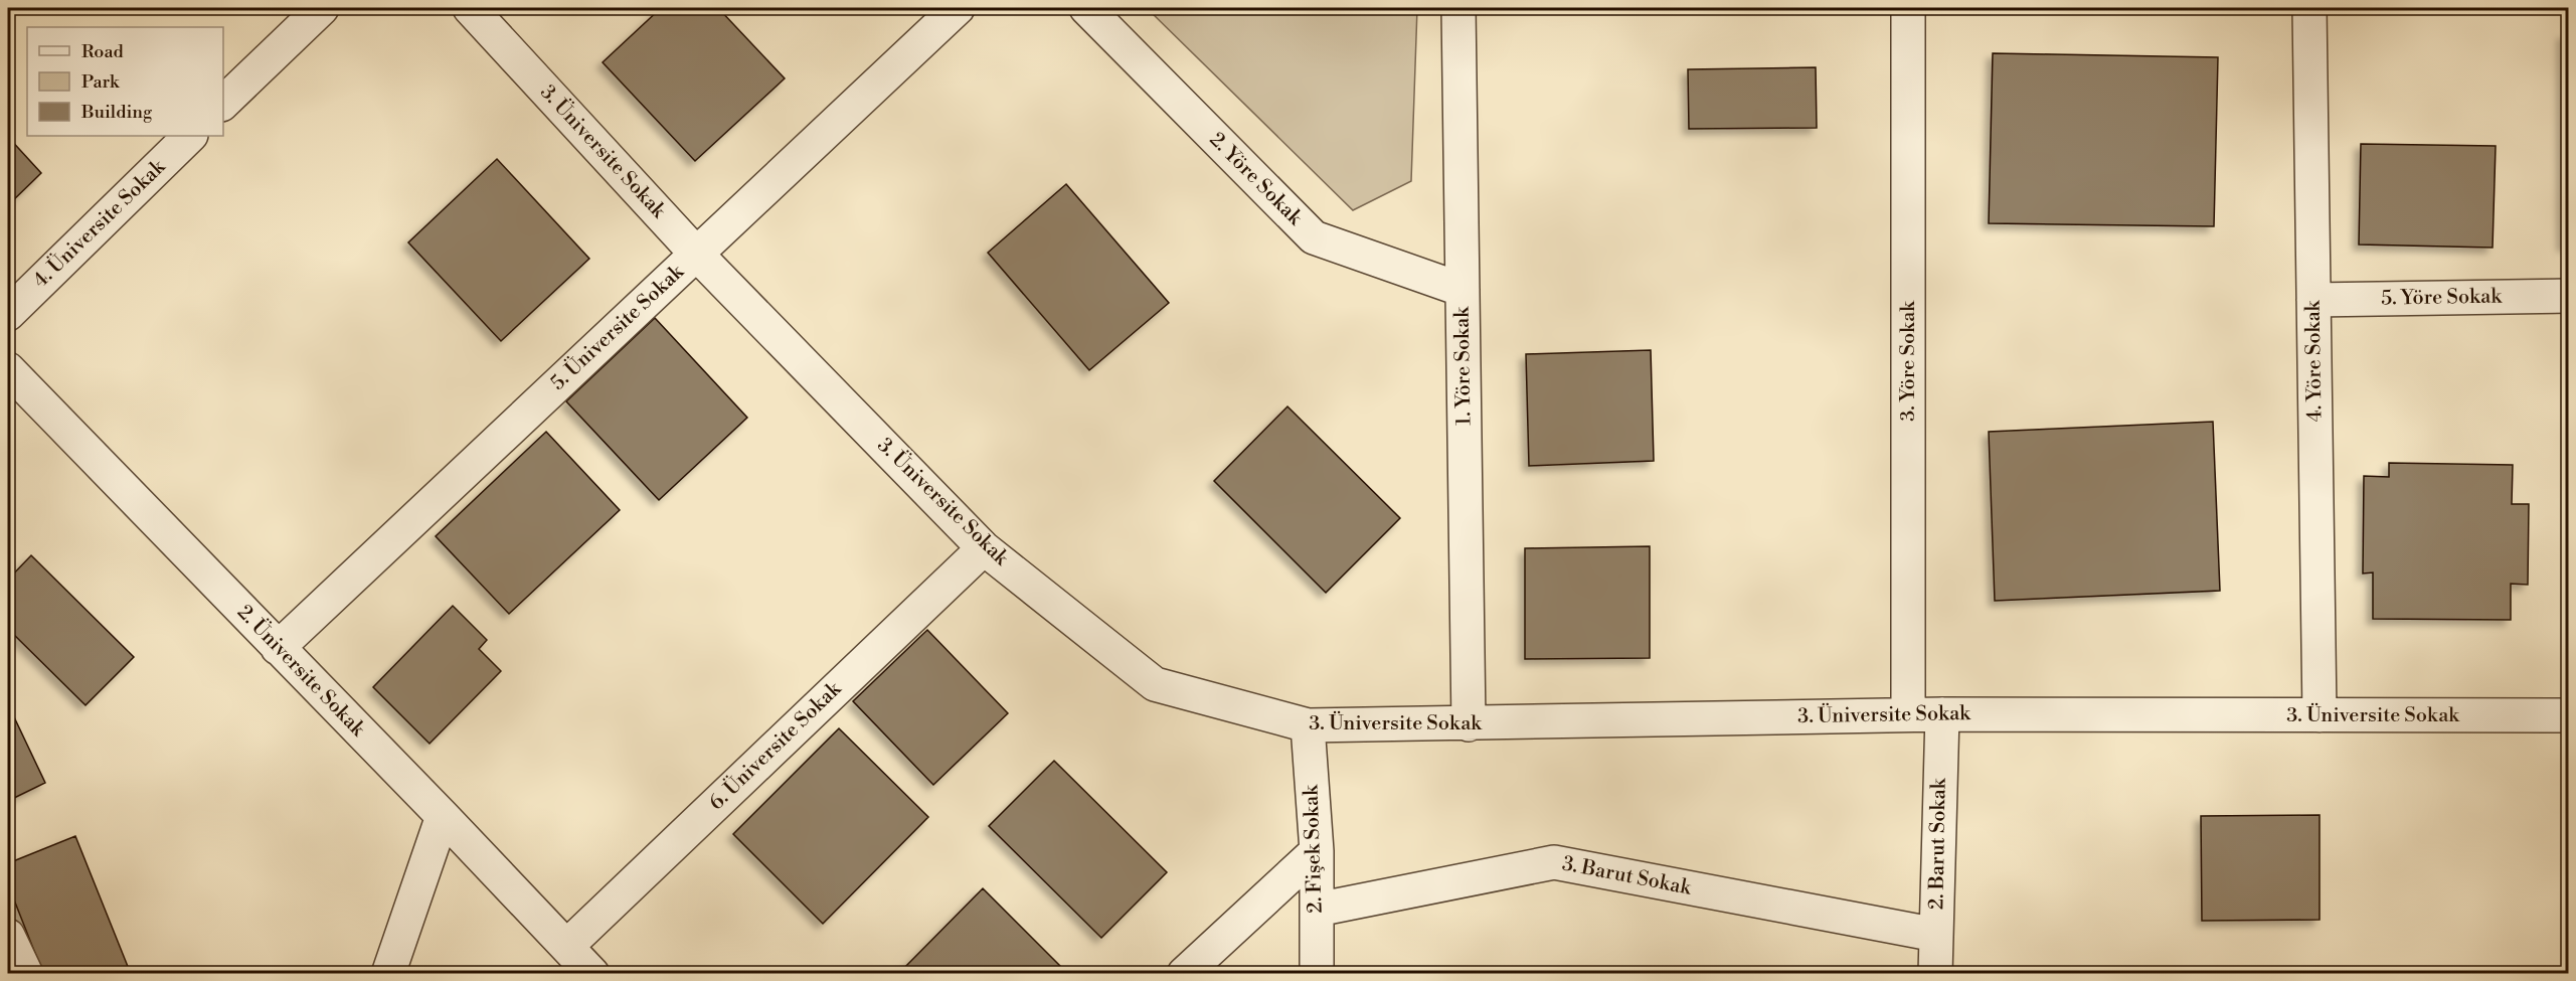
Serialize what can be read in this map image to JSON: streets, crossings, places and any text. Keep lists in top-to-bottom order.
{
  "streets": {
    "street": [
      "3. Üniversite Sokak",
      "2. Yöre Sokak",
      "4. Üniversite Sokak",
      "5. Yöre Sokak",
      "5. Üniversite Sokak",
      "3. Yöre Sokak",
      "4. Yöre Sokak",
      "1. Yöre Sokak",
      "2. Üniversite Sokak",
      "6. Üniversite Sokak",
      "2. Barut Sokak",
      "2. Fişek Sokak",
      "3. Barut Sokak"
    ]
  },
  "crossings": [
    ["3. Üniversite Sokak", "5. Üniversite Sokak"],
    ["3. Üniversite Sokak", "3. Yöre Sokak"],
    ["3. Üniversite Sokak", "4. Yöre Sokak"],
    ["3. Üniversite Sokak", "1. Yöre Sokak"],
    ["3. Üniversite Sokak", "6. Üniversite Sokak"],
    ["3. Üniversite Sokak", "2. Barut Sokak"],
    ["3. Üniversite Sokak", "2. Fişek Sokak"],
    ["2. Yöre Sokak", "1. Yöre Sokak"],
    ["5. Yöre Sokak", "4. Yöre Sokak"],
    ["5. Üniversite Sokak", "2. Üniversite Sokak"],
    ["2. Üniversite Sokak", "6. Üniversite Sokak"],
    ["2. Barut Sokak", "3. Barut Sokak"],
    ["2. Fişek Sokak", "3. Barut Sokak"]
  ],
  "legend": ["Road", "Park", "Building"]
}
